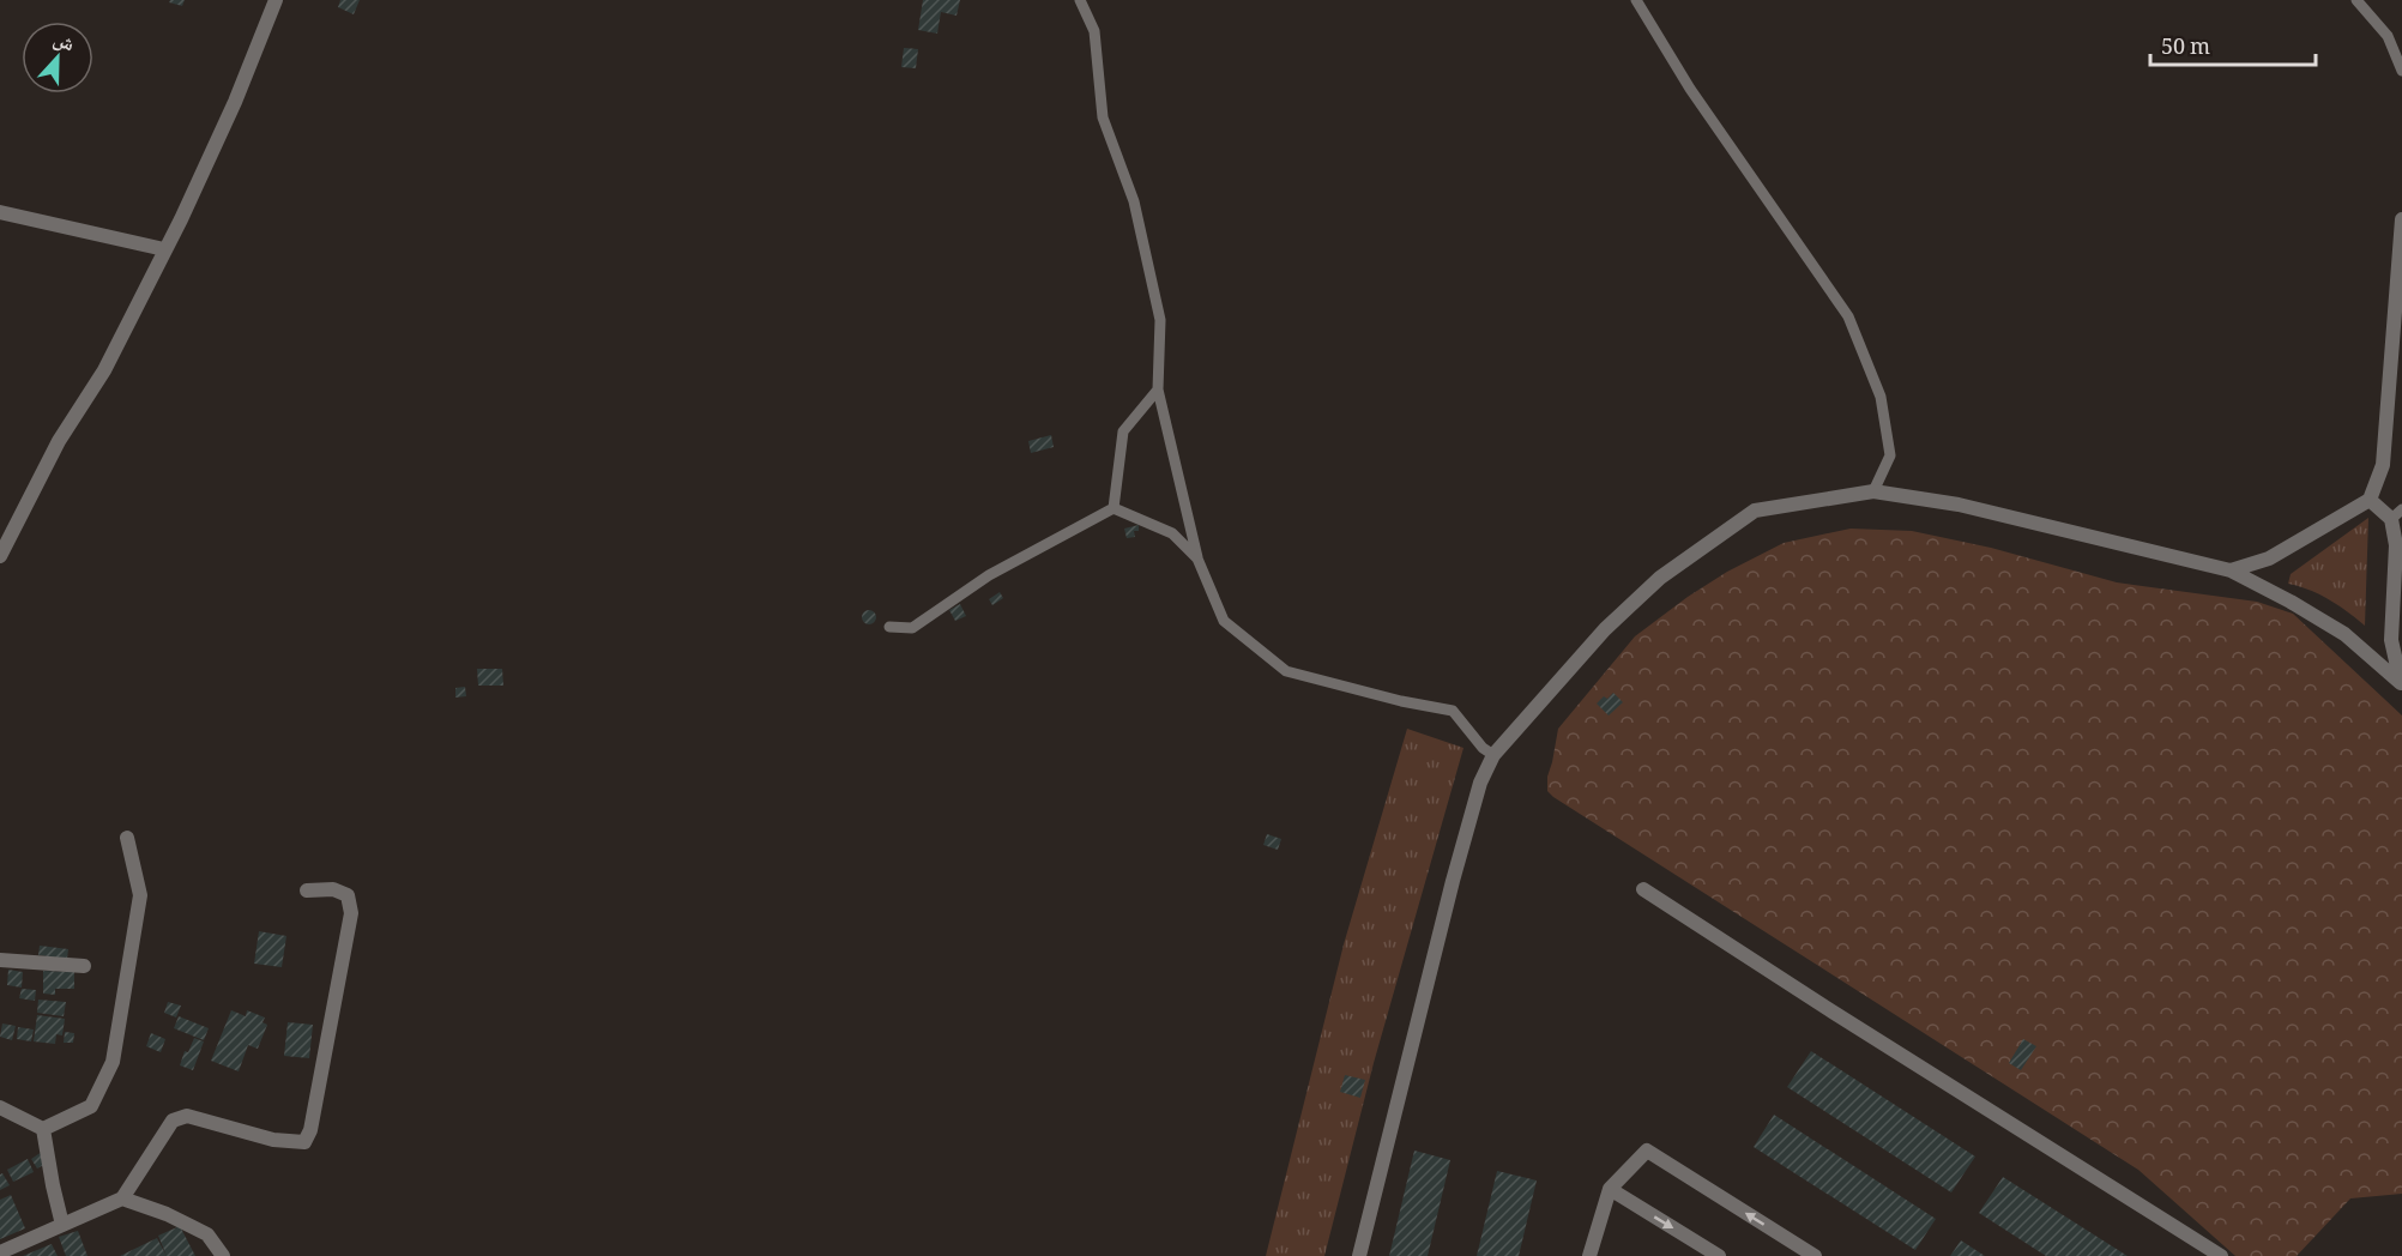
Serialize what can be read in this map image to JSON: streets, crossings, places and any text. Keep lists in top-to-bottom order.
{
  "scale_bar": "50 m",
  "north": "top"
}
